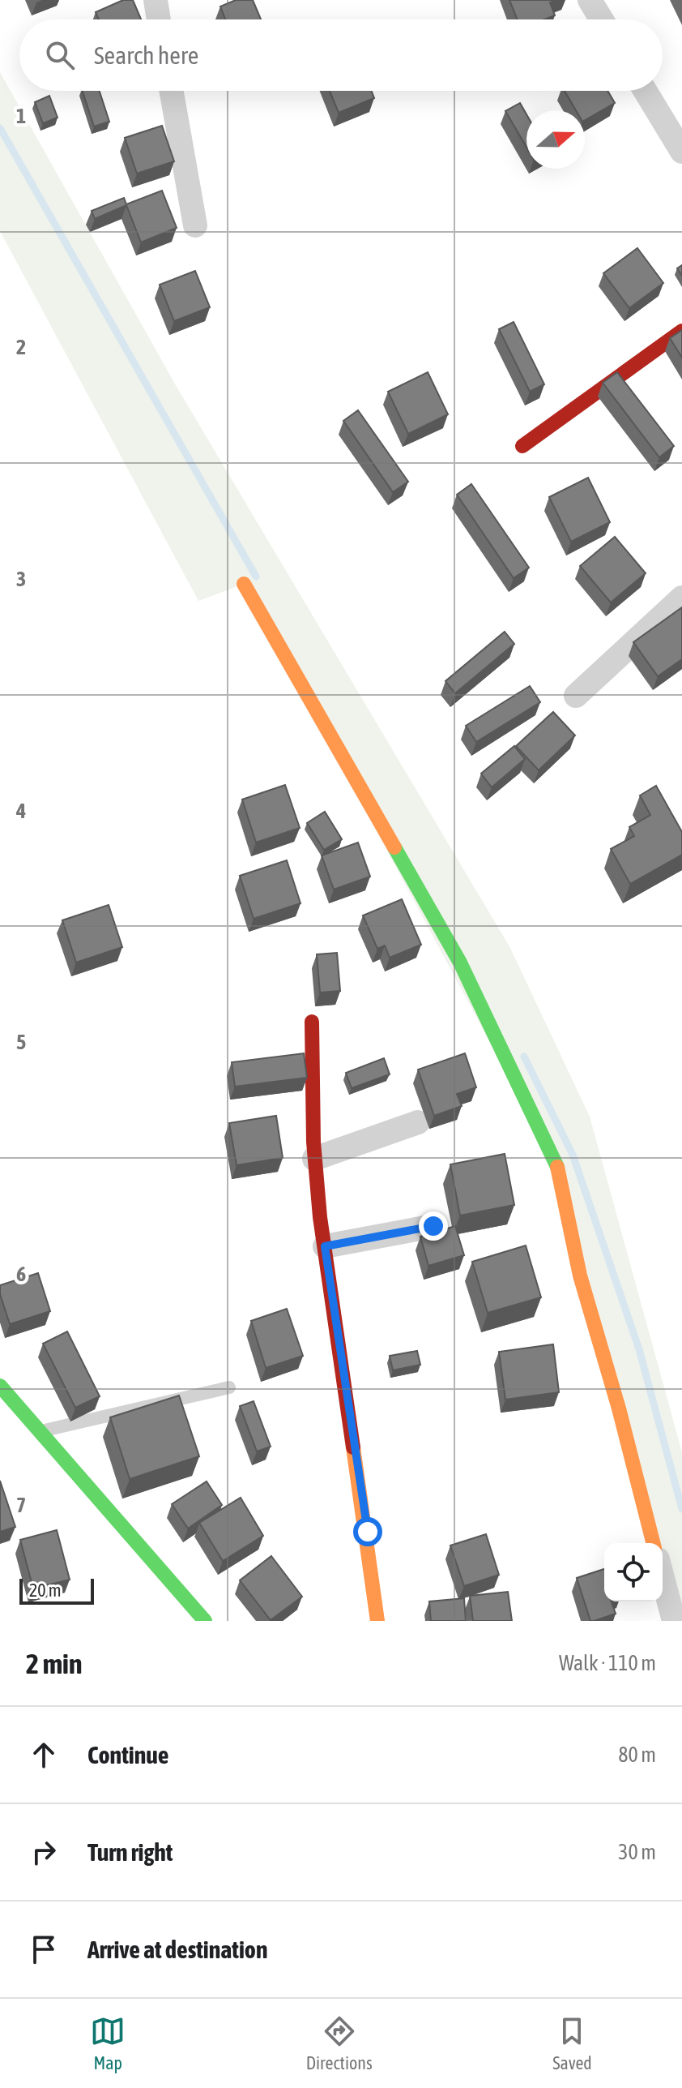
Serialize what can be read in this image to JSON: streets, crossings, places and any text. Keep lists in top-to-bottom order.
{
  "scale_bar": "20 m",
  "north": "right",
  "page": {
    "search": "Search here",
    "scale": "20 m",
    "heading": ["2 min", "Walk · 110 m"],
    "list": [
      ["Continue", "80 m"],
      ["Turn right", "30 m"],
      "Arrive at destination"
    ],
    "nav": ["Map", "Directions", "Saved"]
  },
  "grid": {
    "rows": [
      "1",
      "2",
      "3",
      "4",
      "5",
      "6",
      "7"
    ]
  }
}
